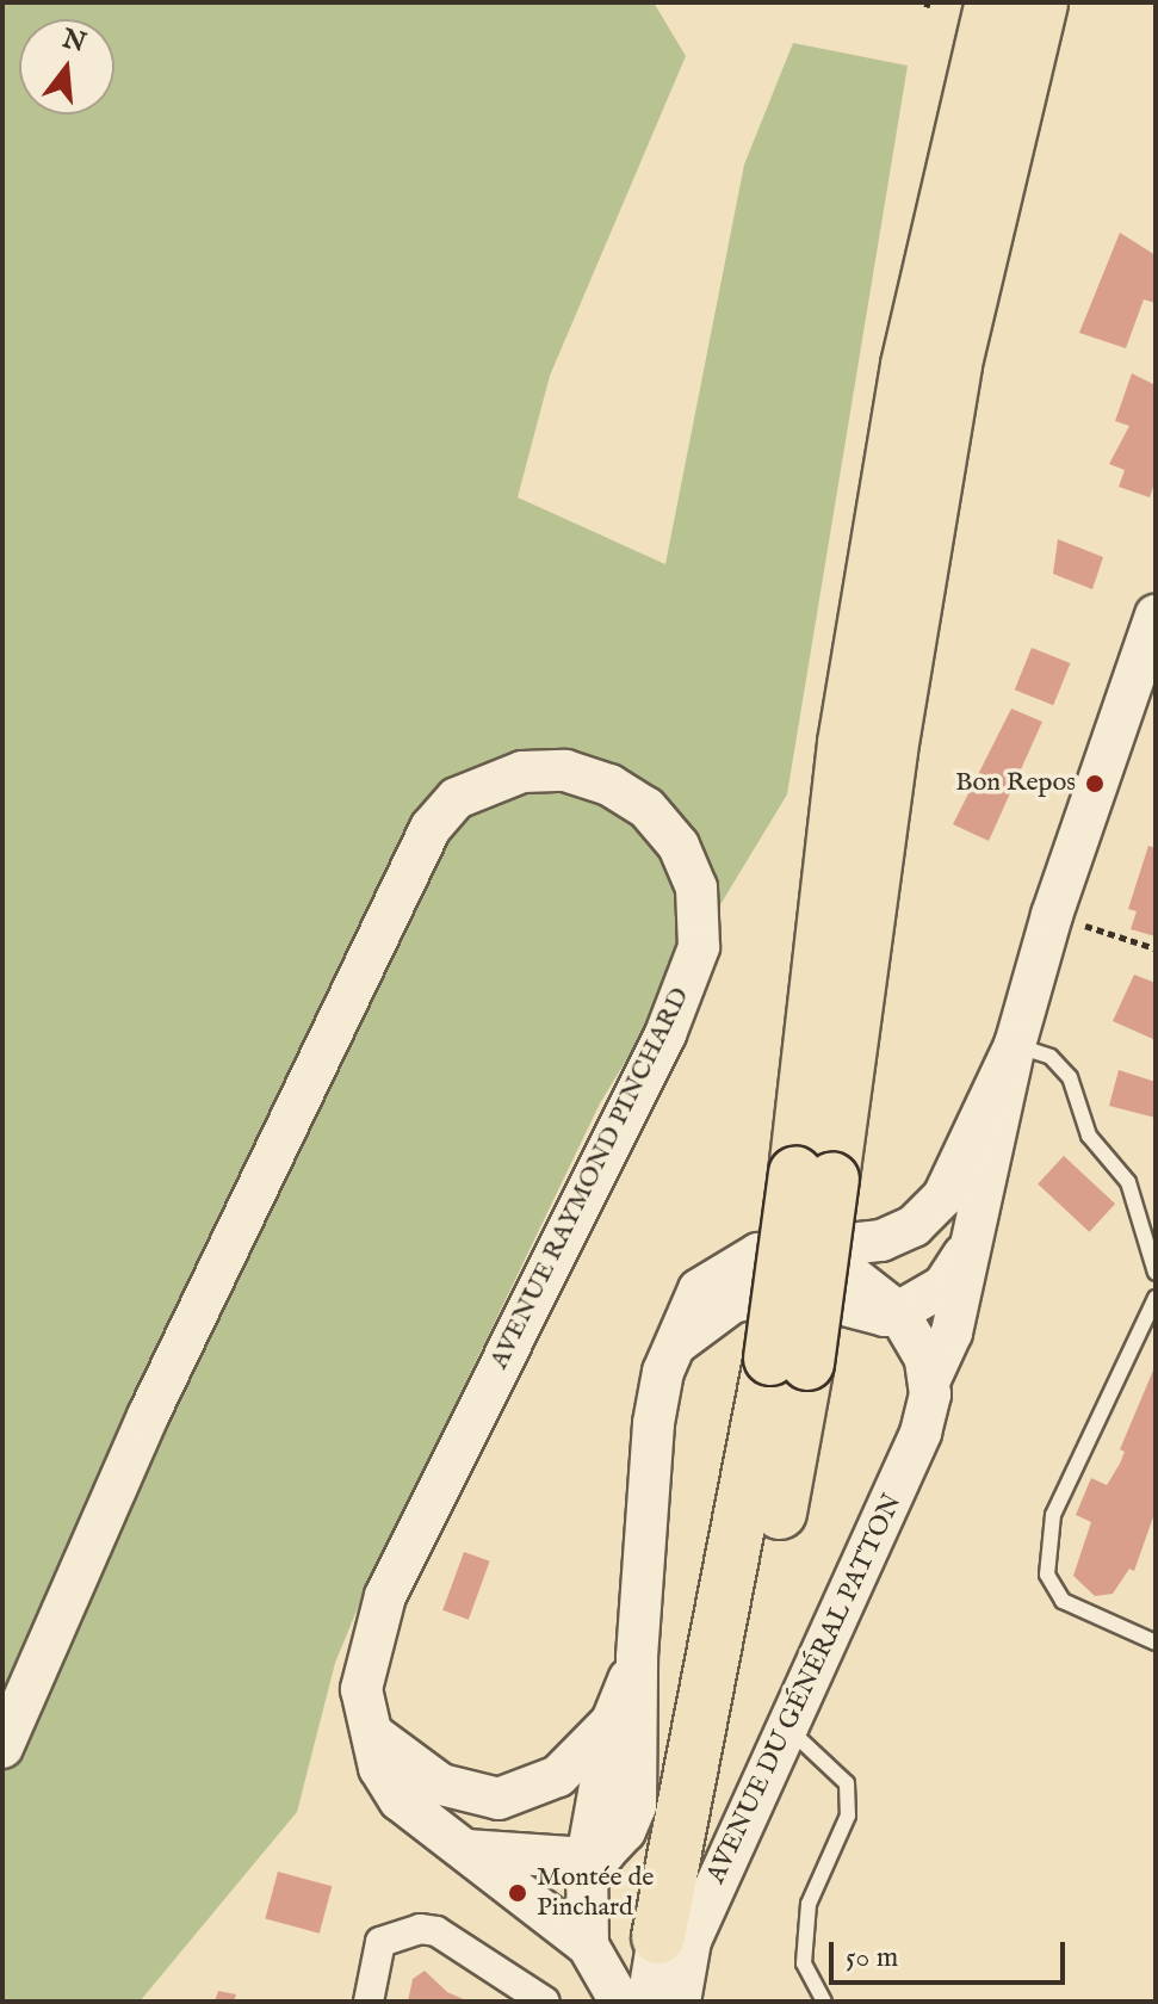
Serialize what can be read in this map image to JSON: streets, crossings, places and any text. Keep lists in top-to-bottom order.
{
  "streets": {
    "street": ["AVENUE RAYMOND PINCHARD", "AVENUE DU GÉNÉRAL PATTON"]
  },
  "places": ["Bon Repos", "Montée de Pinchard"],
  "scale_bar": "50 m",
  "north": "top"
}
